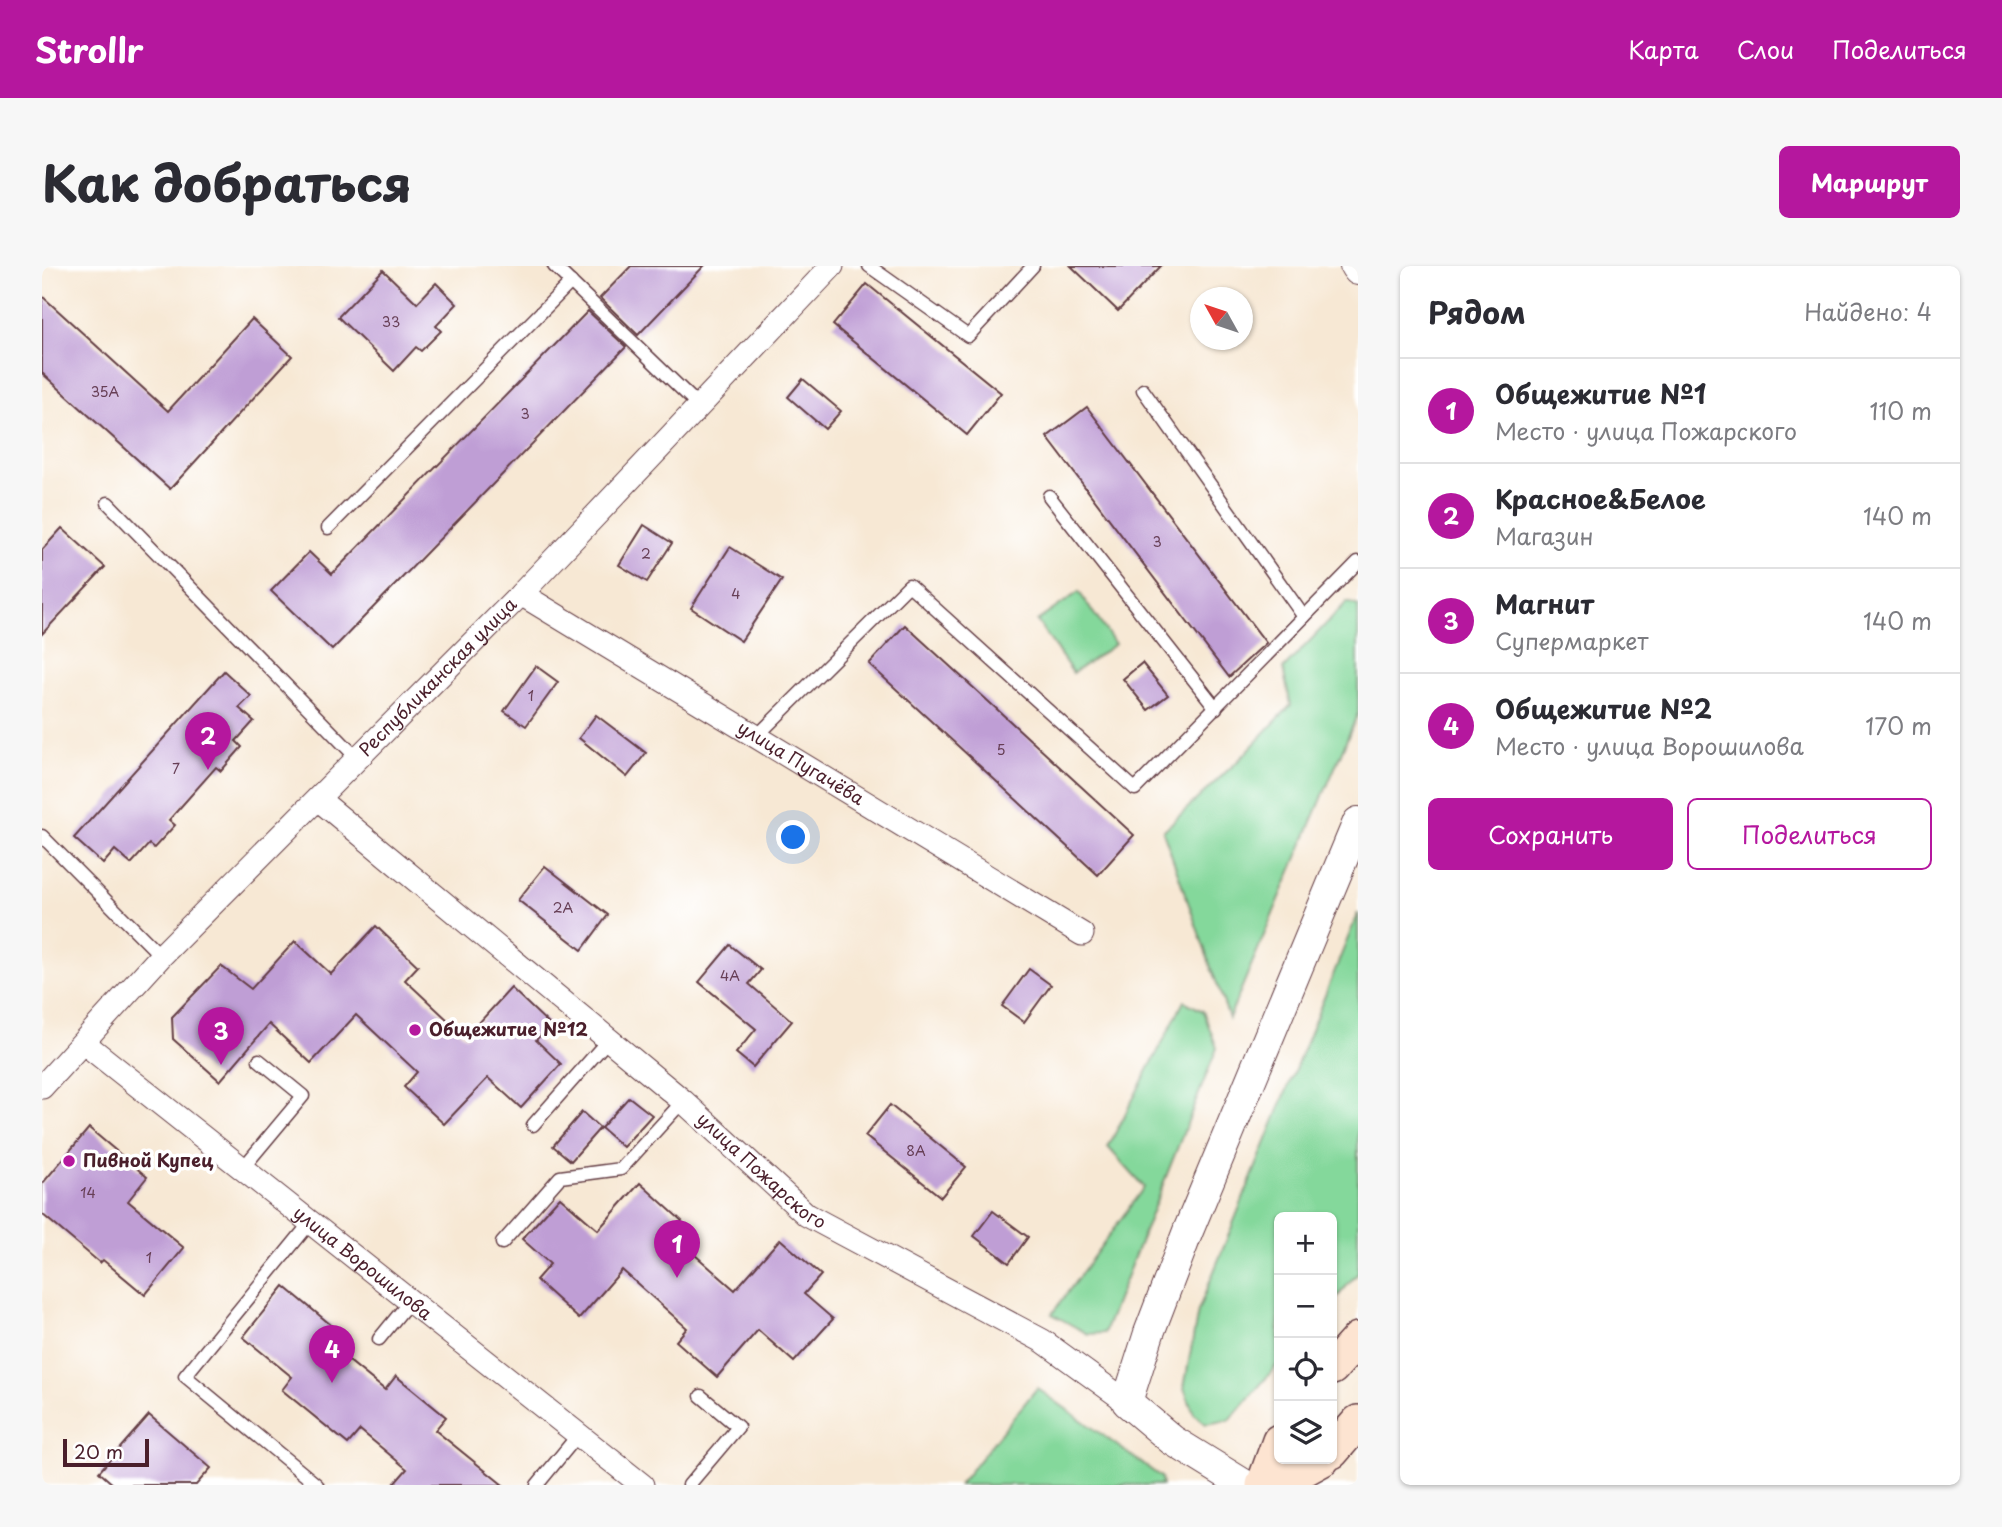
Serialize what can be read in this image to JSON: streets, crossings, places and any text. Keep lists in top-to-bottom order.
{
  "streets": {
    "street": [
      "Республиканская улица",
      "улица Пугачёва",
      "улица Пожарского",
      "улица Ворошилова"
    ]
  },
  "crossings": [
    ["Республиканская улица", "улица Пугачёва"],
    ["Республиканская улица", "улица Пожарского"],
    ["Республиканская улица", "улица Ворошилова"]
  ],
  "places": ["Общежитие №12", "Пивной Купец"],
  "house_numbers": [
    "33",
    "35А",
    "3",
    "3",
    "2",
    "4",
    "1",
    "5",
    "7",
    "2А",
    "4А",
    "8А",
    "14",
    "1"
  ],
  "scale_bar": "20 m",
  "north": "top left",
  "page": {
    "header": "Strollr",
    "nav": ["Карта", "Слои", "Поделиться"],
    "title": "Как добраться",
    "buttons": [
      "Маршрут",
      ["Сохранить", "Поделиться"]
    ],
    "heading": ["Рядом", "Найдено: 4"],
    "list": [
      {
        "mark": "1",
        "name": "Общежитие №1",
        "note": "Место · улица Пожарского",
        "value": "110 m"
      },
      {
        "mark": "2",
        "name": "Красное&Белое",
        "note": "Магазин",
        "value": "140 m"
      },
      {
        "mark": "3",
        "name": "Магнит",
        "note": "Супермаркет",
        "value": "140 m"
      },
      {
        "mark": "4",
        "name": "Общежитие №2",
        "note": "Место · улица Ворошилова",
        "value": "170 m"
      }
    ],
    "pins": [
      "2",
      "3",
      "1",
      "4"
    ],
    "map_buttons": ["+", "−"],
    "scale": "20 m"
  }
}
